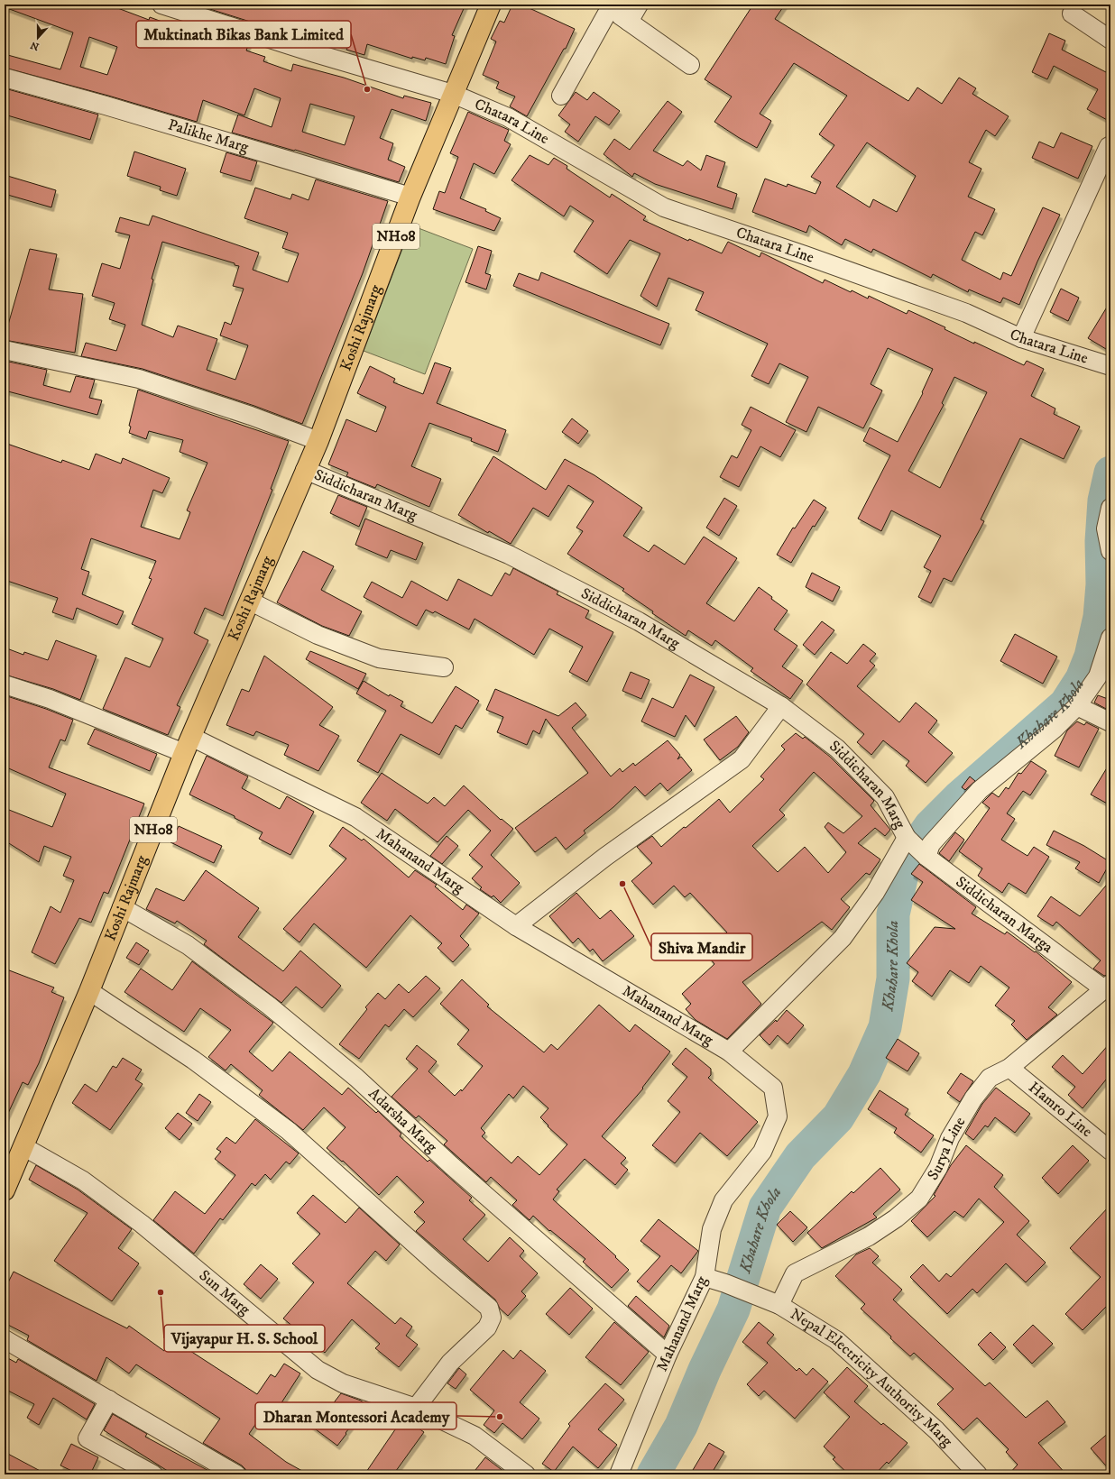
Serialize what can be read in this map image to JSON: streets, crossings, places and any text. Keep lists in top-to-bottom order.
{
  "streets": {
    "main road": ["NH08", "Koshi Rajmarg"],
    "street": [
      "Chatara Line",
      "Palikhe Marg",
      "Siddicharan Marg",
      "Mahanand Marg",
      "Siddicharan Marga",
      "Hamro Line",
      "Adarsha Marg",
      "Surya Line",
      "Sun Marg",
      "Nepal Electricity Authority Marg"
    ]
  },
  "crossings": [
    ["Chatara Line", "Koshi Rajmarg"],
    ["Palikhe Marg", "Koshi Rajmarg"],
    ["Koshi Rajmarg", "Siddicharan Marg"],
    ["Koshi Rajmarg", "Mahanand Marg"],
    ["Koshi Rajmarg", "Adarsha Marg"],
    ["Koshi Rajmarg", "Sun Marg"],
    ["Siddicharan Marg", "Siddicharan Marga"],
    ["Mahanand Marg", "Adarsha Marg"],
    ["Mahanand Marg", "Nepal Electricity Authority Marg"],
    ["Siddicharan Marga", "Surya Line"],
    ["Hamro Line", "Surya Line"],
    ["Surya Line", "Nepal Electricity Authority Marg"]
  ],
  "water": ["Khahare Khola"],
  "places": [
    "Muktinath Bikas Bank Limited",
    "Shiva Mandir",
    "Vijayapur H. S. School",
    "Dharan Montessori Academy"
  ],
  "north": "bottom"
}
